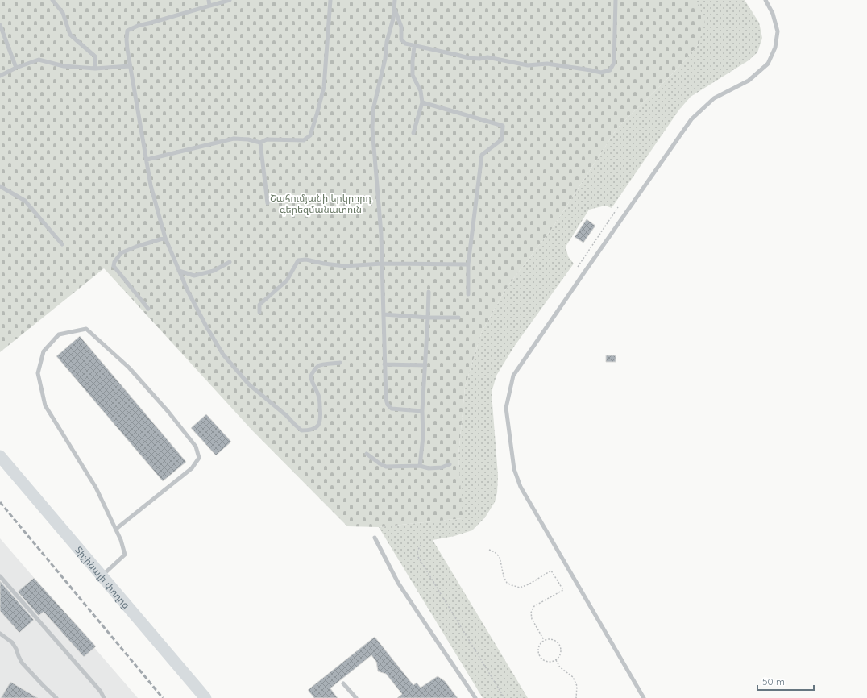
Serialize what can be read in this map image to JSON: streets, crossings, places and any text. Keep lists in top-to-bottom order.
{
  "streets": {
    "street": ["Տիչինայի փողոց"]
  },
  "parks": ["Շահումյանի երկրորդ գերեզմանատուն"],
  "scale_bar": "50 m"
}
